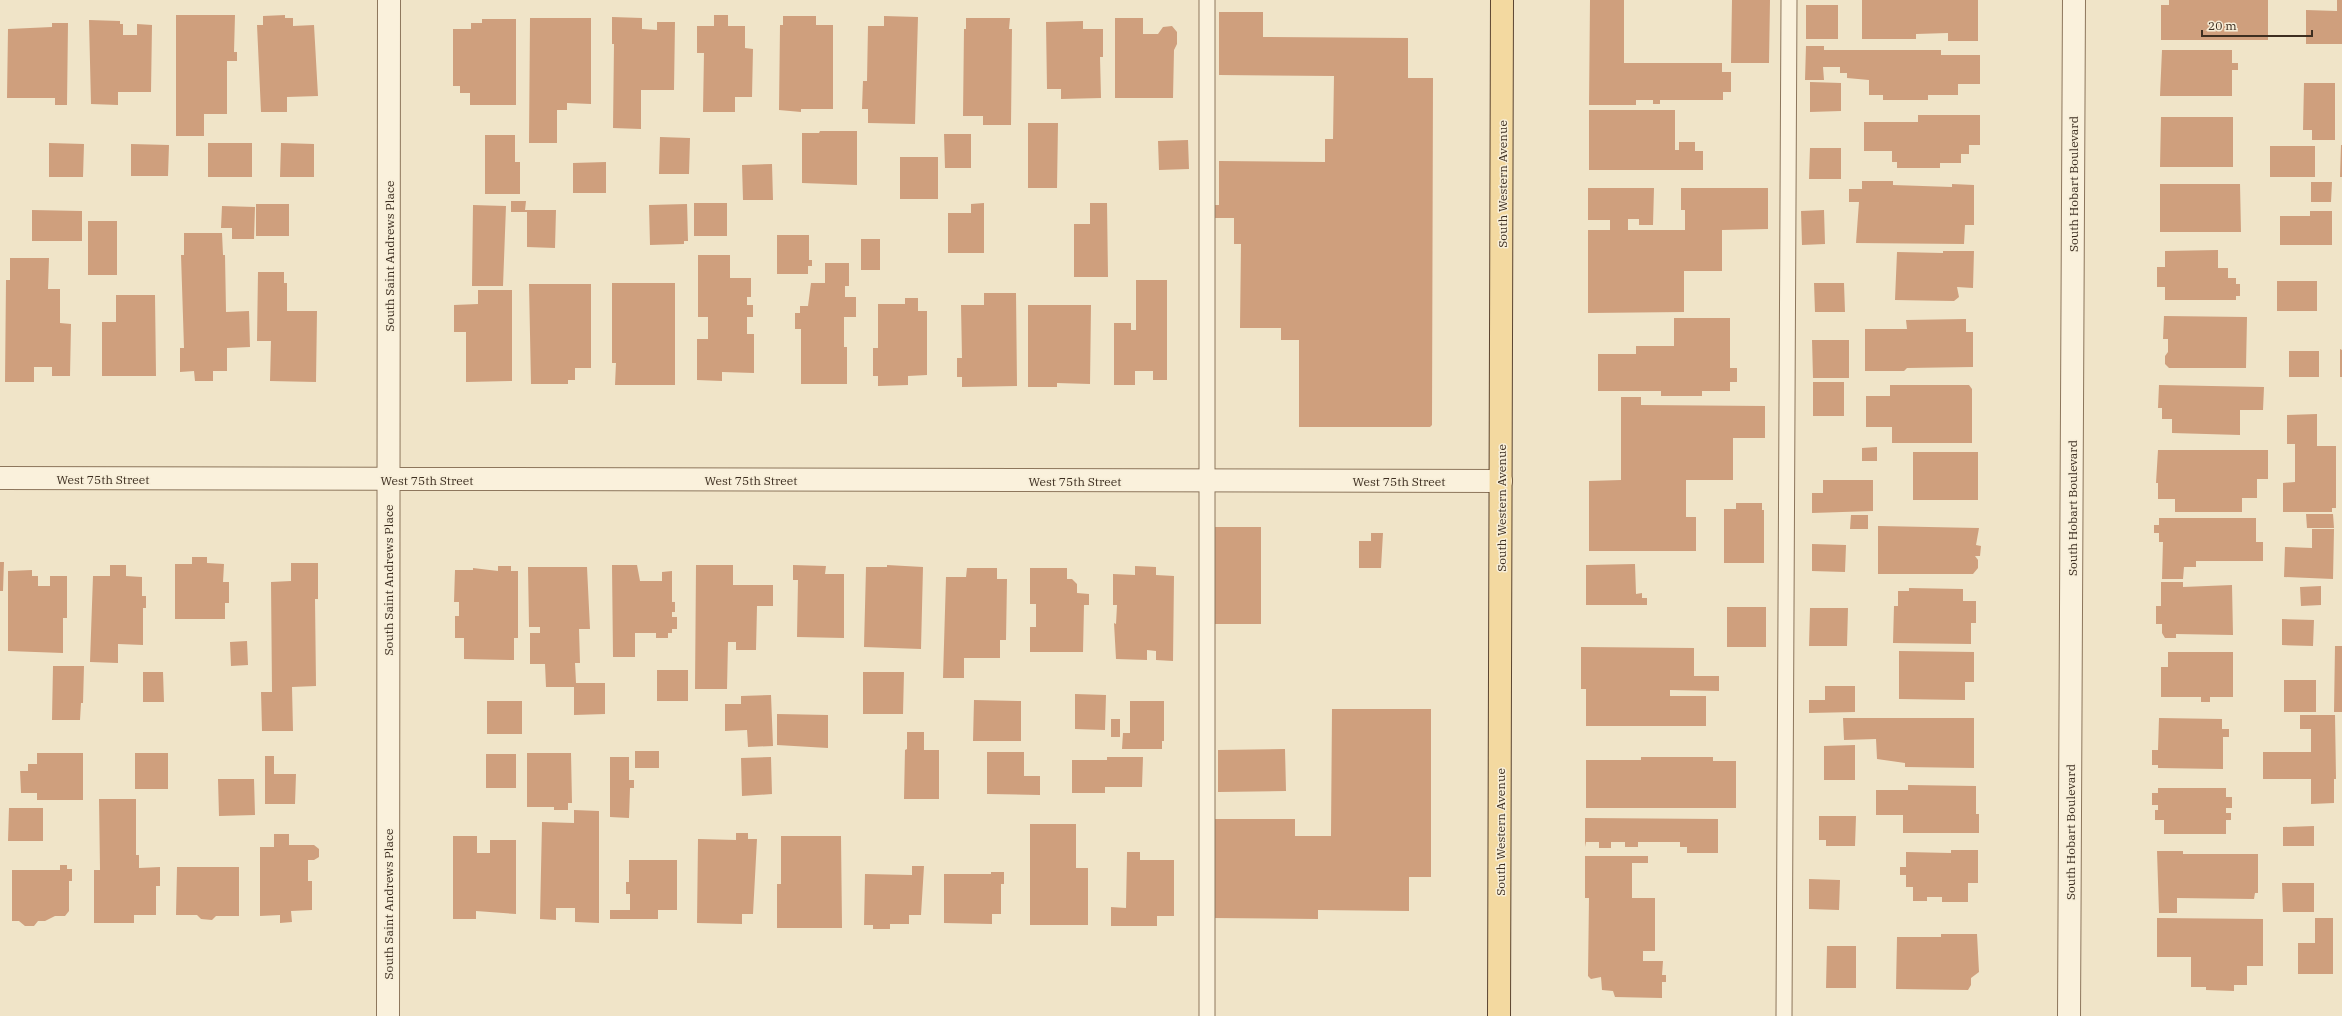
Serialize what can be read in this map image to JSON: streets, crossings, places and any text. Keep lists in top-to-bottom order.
{
  "streets": {
    "main road": ["South Western Avenue"],
    "street": ["South Hobart Boulevard", "South Saint Andrews Place", "West 75th Street"]
  },
  "crossings": [
    ["South Western Avenue", "West 75th Street"],
    ["South Saint Andrews Place", "West 75th Street"]
  ],
  "scale_bar": "20 m"
}
